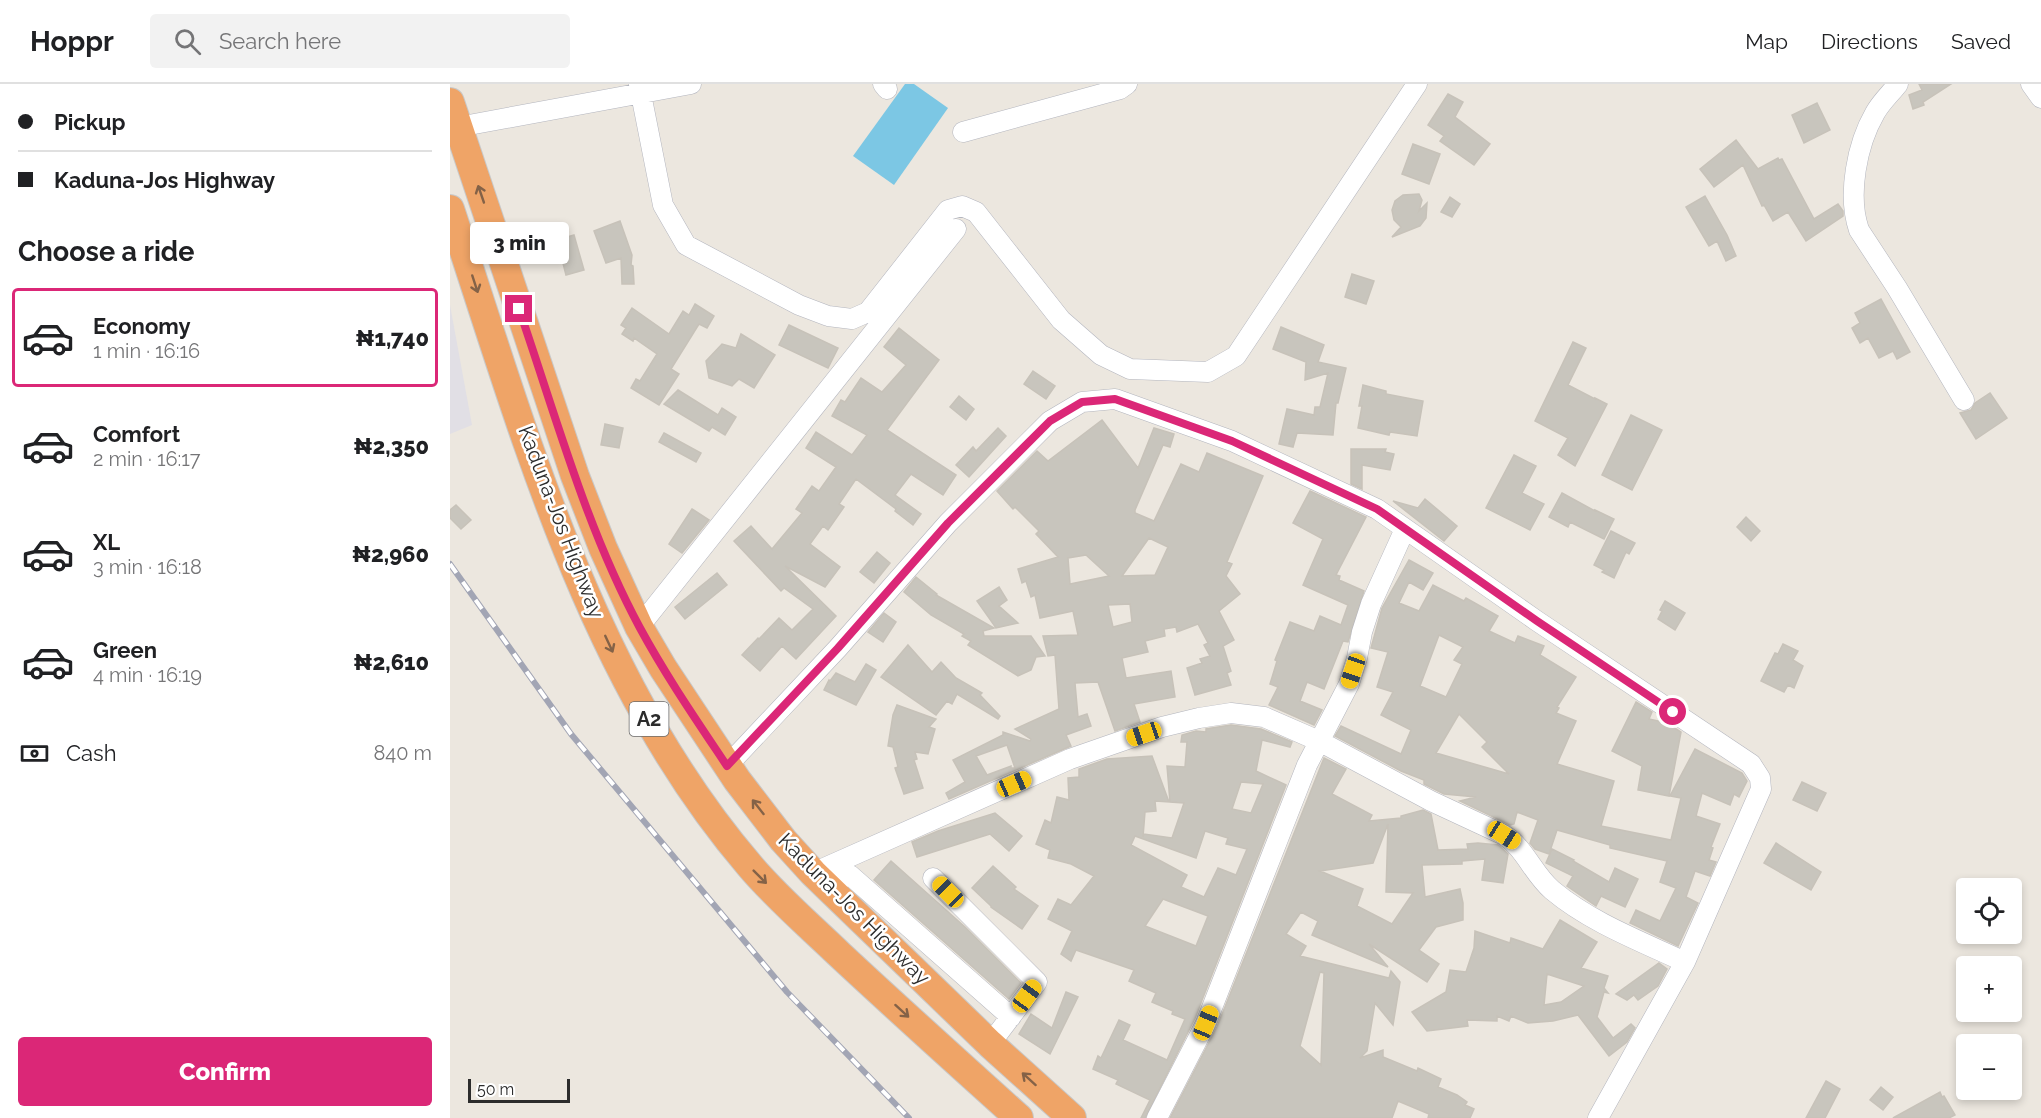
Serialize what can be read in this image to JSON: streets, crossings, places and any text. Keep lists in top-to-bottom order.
{
  "streets": {
    "highway": ["Kaduna-Jos Highway", "A2"]
  },
  "scale_bar": "50 m",
  "page": {
    "header": "Hoppr",
    "search": "Search here",
    "nav": ["Map", "Directions", "Saved"],
    "banner": ["Pickup", "Kaduna-Jos Highway"],
    "heading": "Choose a ride",
    "bubble": "3 min",
    "list": [
      {
        "name": "Economy",
        "note": "1 min · 16:16",
        "value": "₦1,740"
      },
      {
        "name": "Comfort",
        "note": "2 min · 16:17",
        "value": "₦2,350"
      },
      {
        "name": "XL",
        "note": "3 min · 16:18",
        "value": "₦2,960"
      },
      {
        "name": "Green",
        "note": "4 min · 16:19",
        "value": "₦2,610"
      }
    ],
    "pay": ["Cash", "840 m"],
    "map_buttons": ["+", "−"],
    "buttons": "Confirm",
    "scale": "50 m"
  }
}
